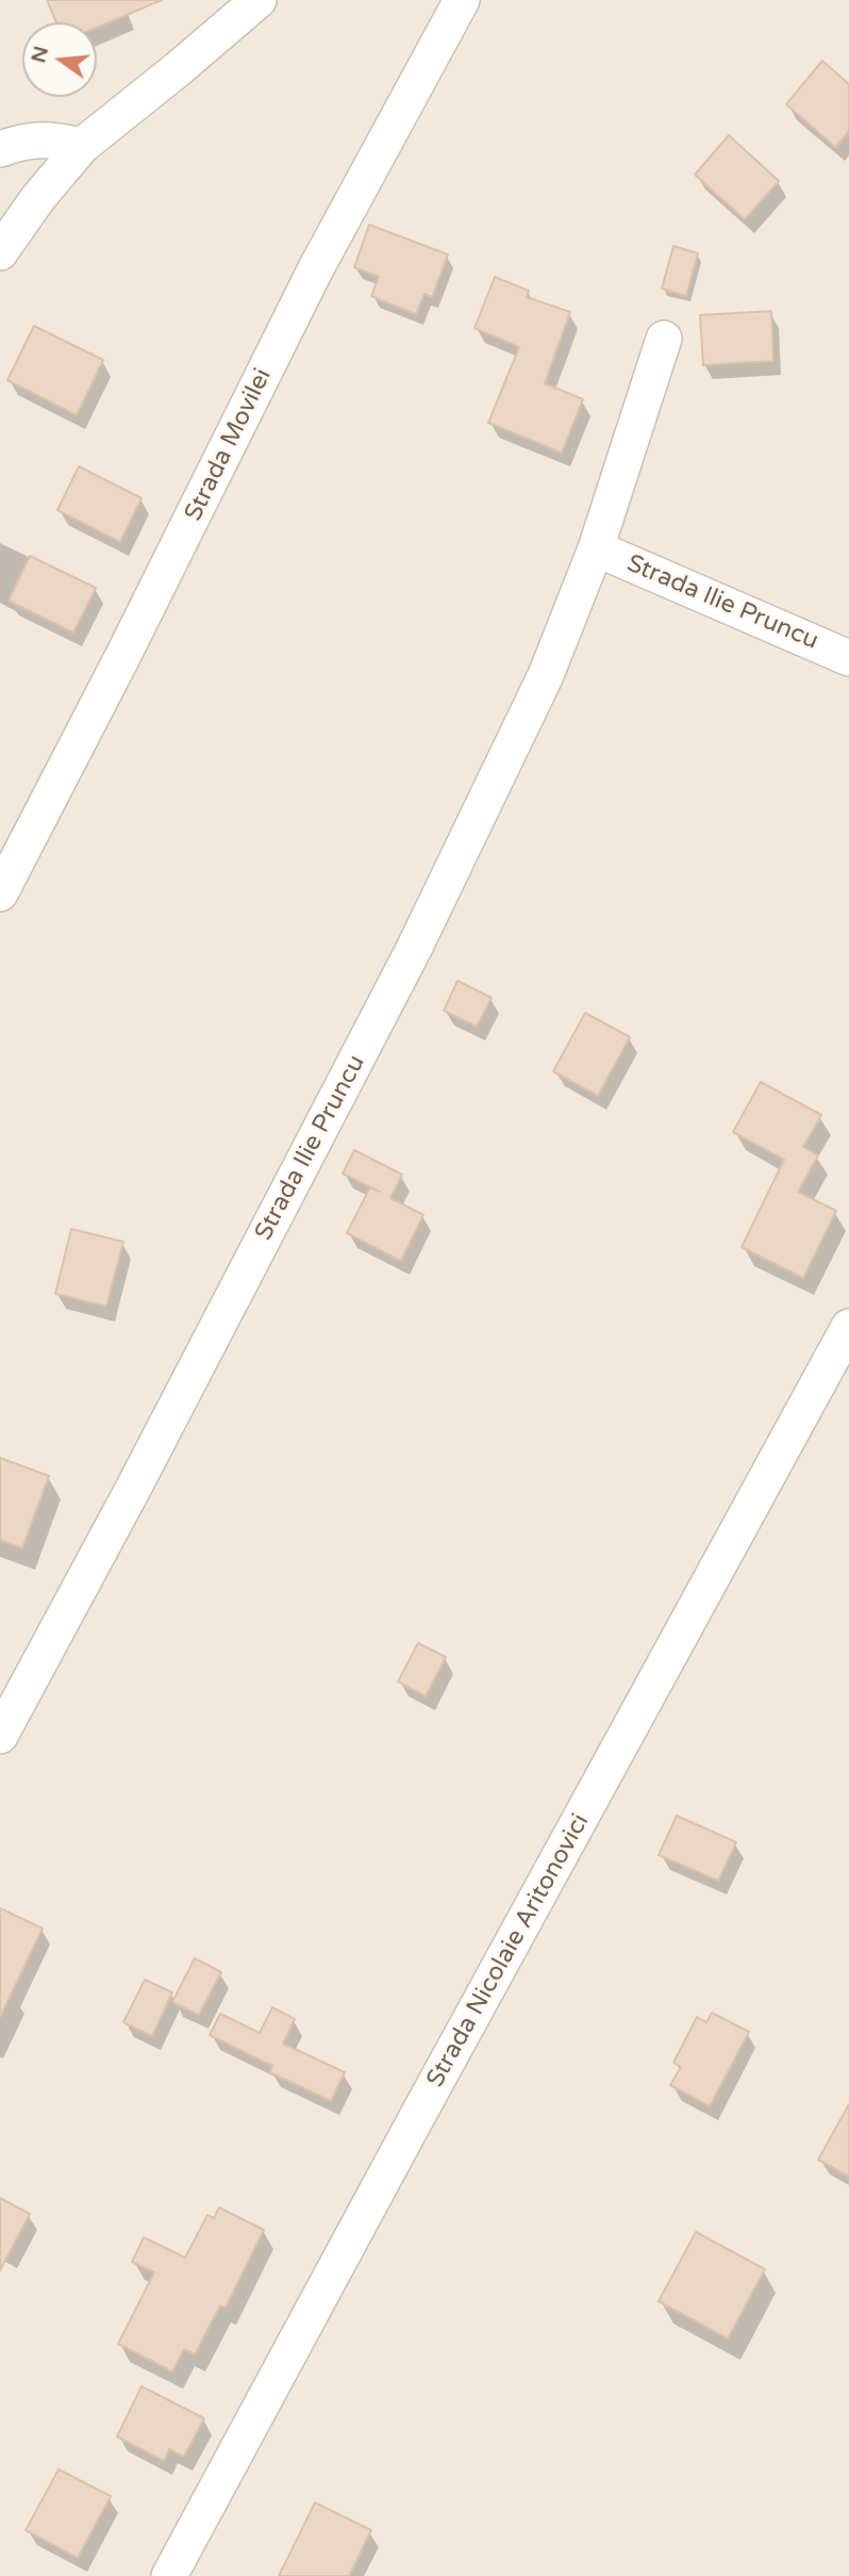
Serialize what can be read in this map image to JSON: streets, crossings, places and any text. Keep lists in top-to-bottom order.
{
  "streets": {
    "street": ["Strada Movilei", "Strada Ilie Pruncu", "Strada Nicolaie Aritonovici"]
  },
  "north": "left"
}
